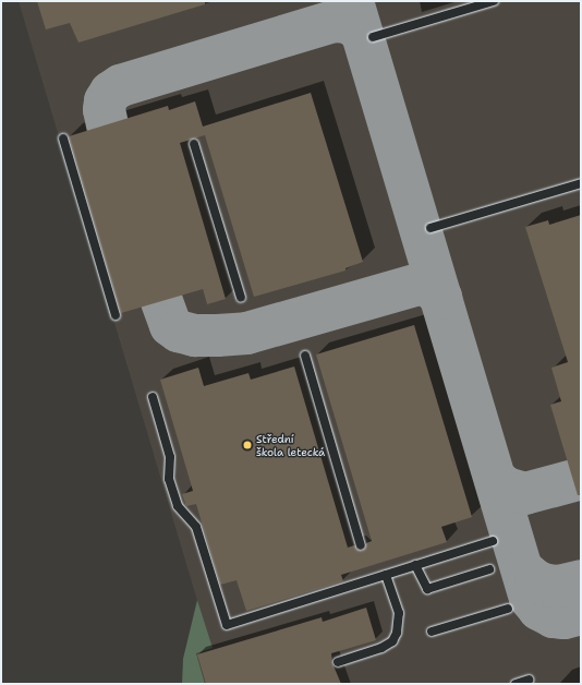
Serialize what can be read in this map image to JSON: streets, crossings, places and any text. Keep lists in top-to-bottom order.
{
  "places": ["Střední škola letecká"]
}
